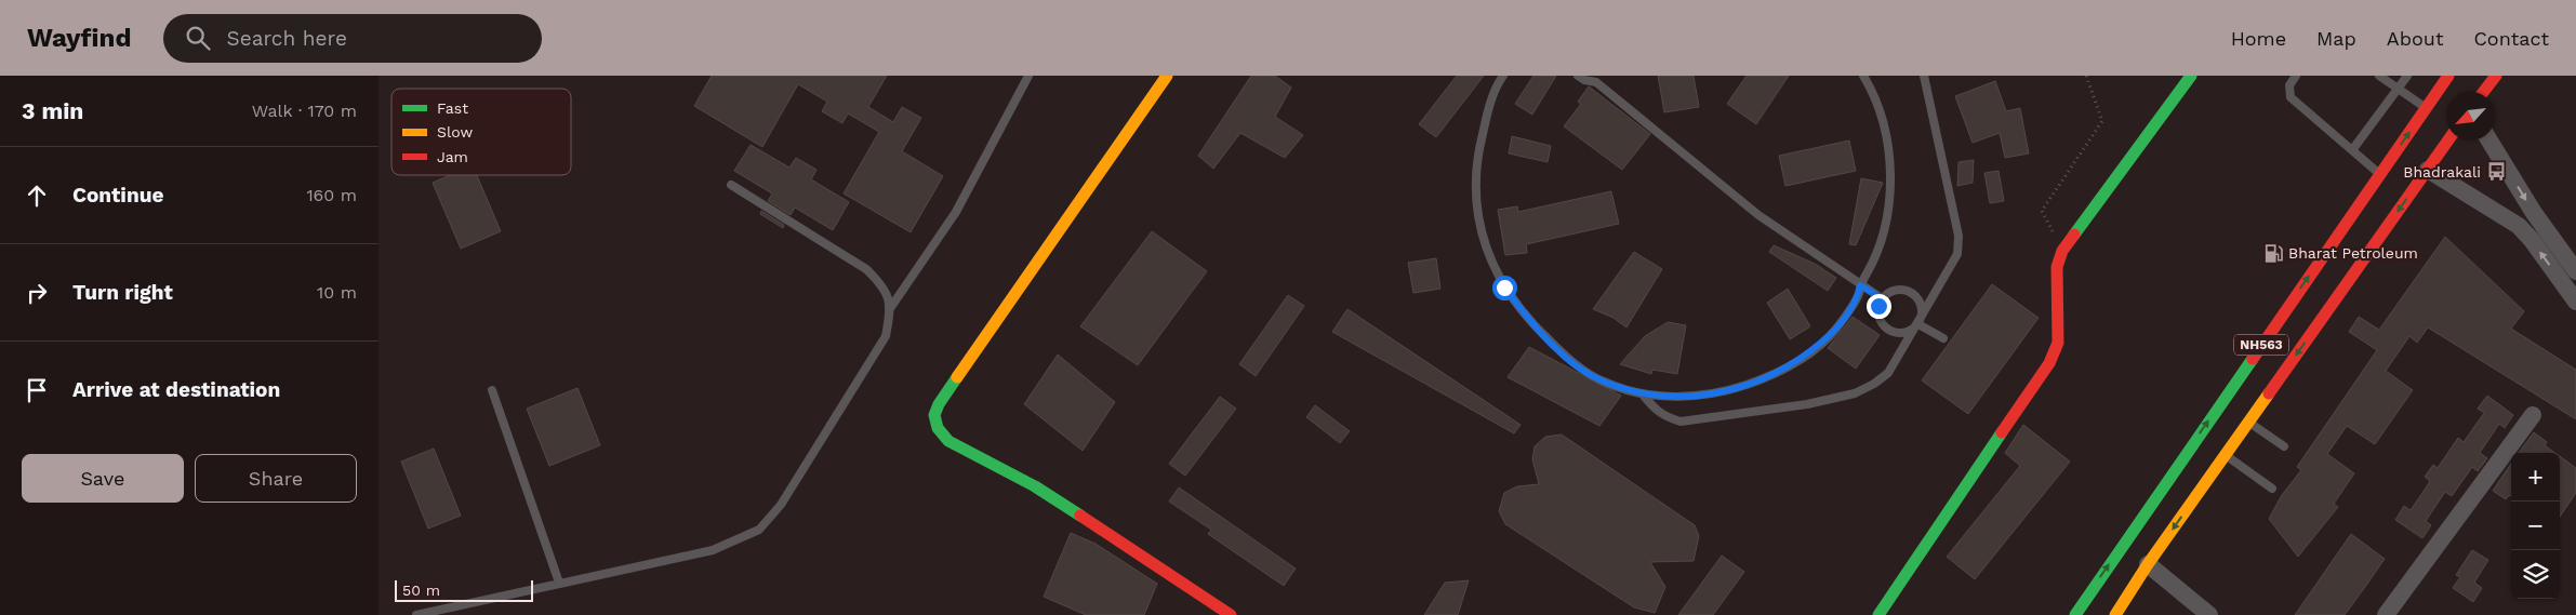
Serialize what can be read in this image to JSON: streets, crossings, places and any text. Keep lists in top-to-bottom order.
{
  "streets": {
    "main road": ["NH563"]
  },
  "places": {
    "bus stop": ["Bhadrakali"],
    "fuel station": ["Bharat Petroleum"]
  },
  "legend": ["Fast", "Slow", "Jam"],
  "scale_bar": "50 m",
  "north": "bottom left",
  "page": {
    "header": "Wayfind",
    "search": "Search here",
    "nav": [
      "Home",
      "Map",
      "About",
      "Contact"
    ],
    "heading": ["3 min", "Walk · 170 m"],
    "list": [
      ["Continue", "160 m"],
      ["Turn right", "10 m"],
      "Arrive at destination"
    ],
    "buttons": ["Save", "Share"],
    "map_buttons": ["+", "−"],
    "scale": "50 m"
  }
}
